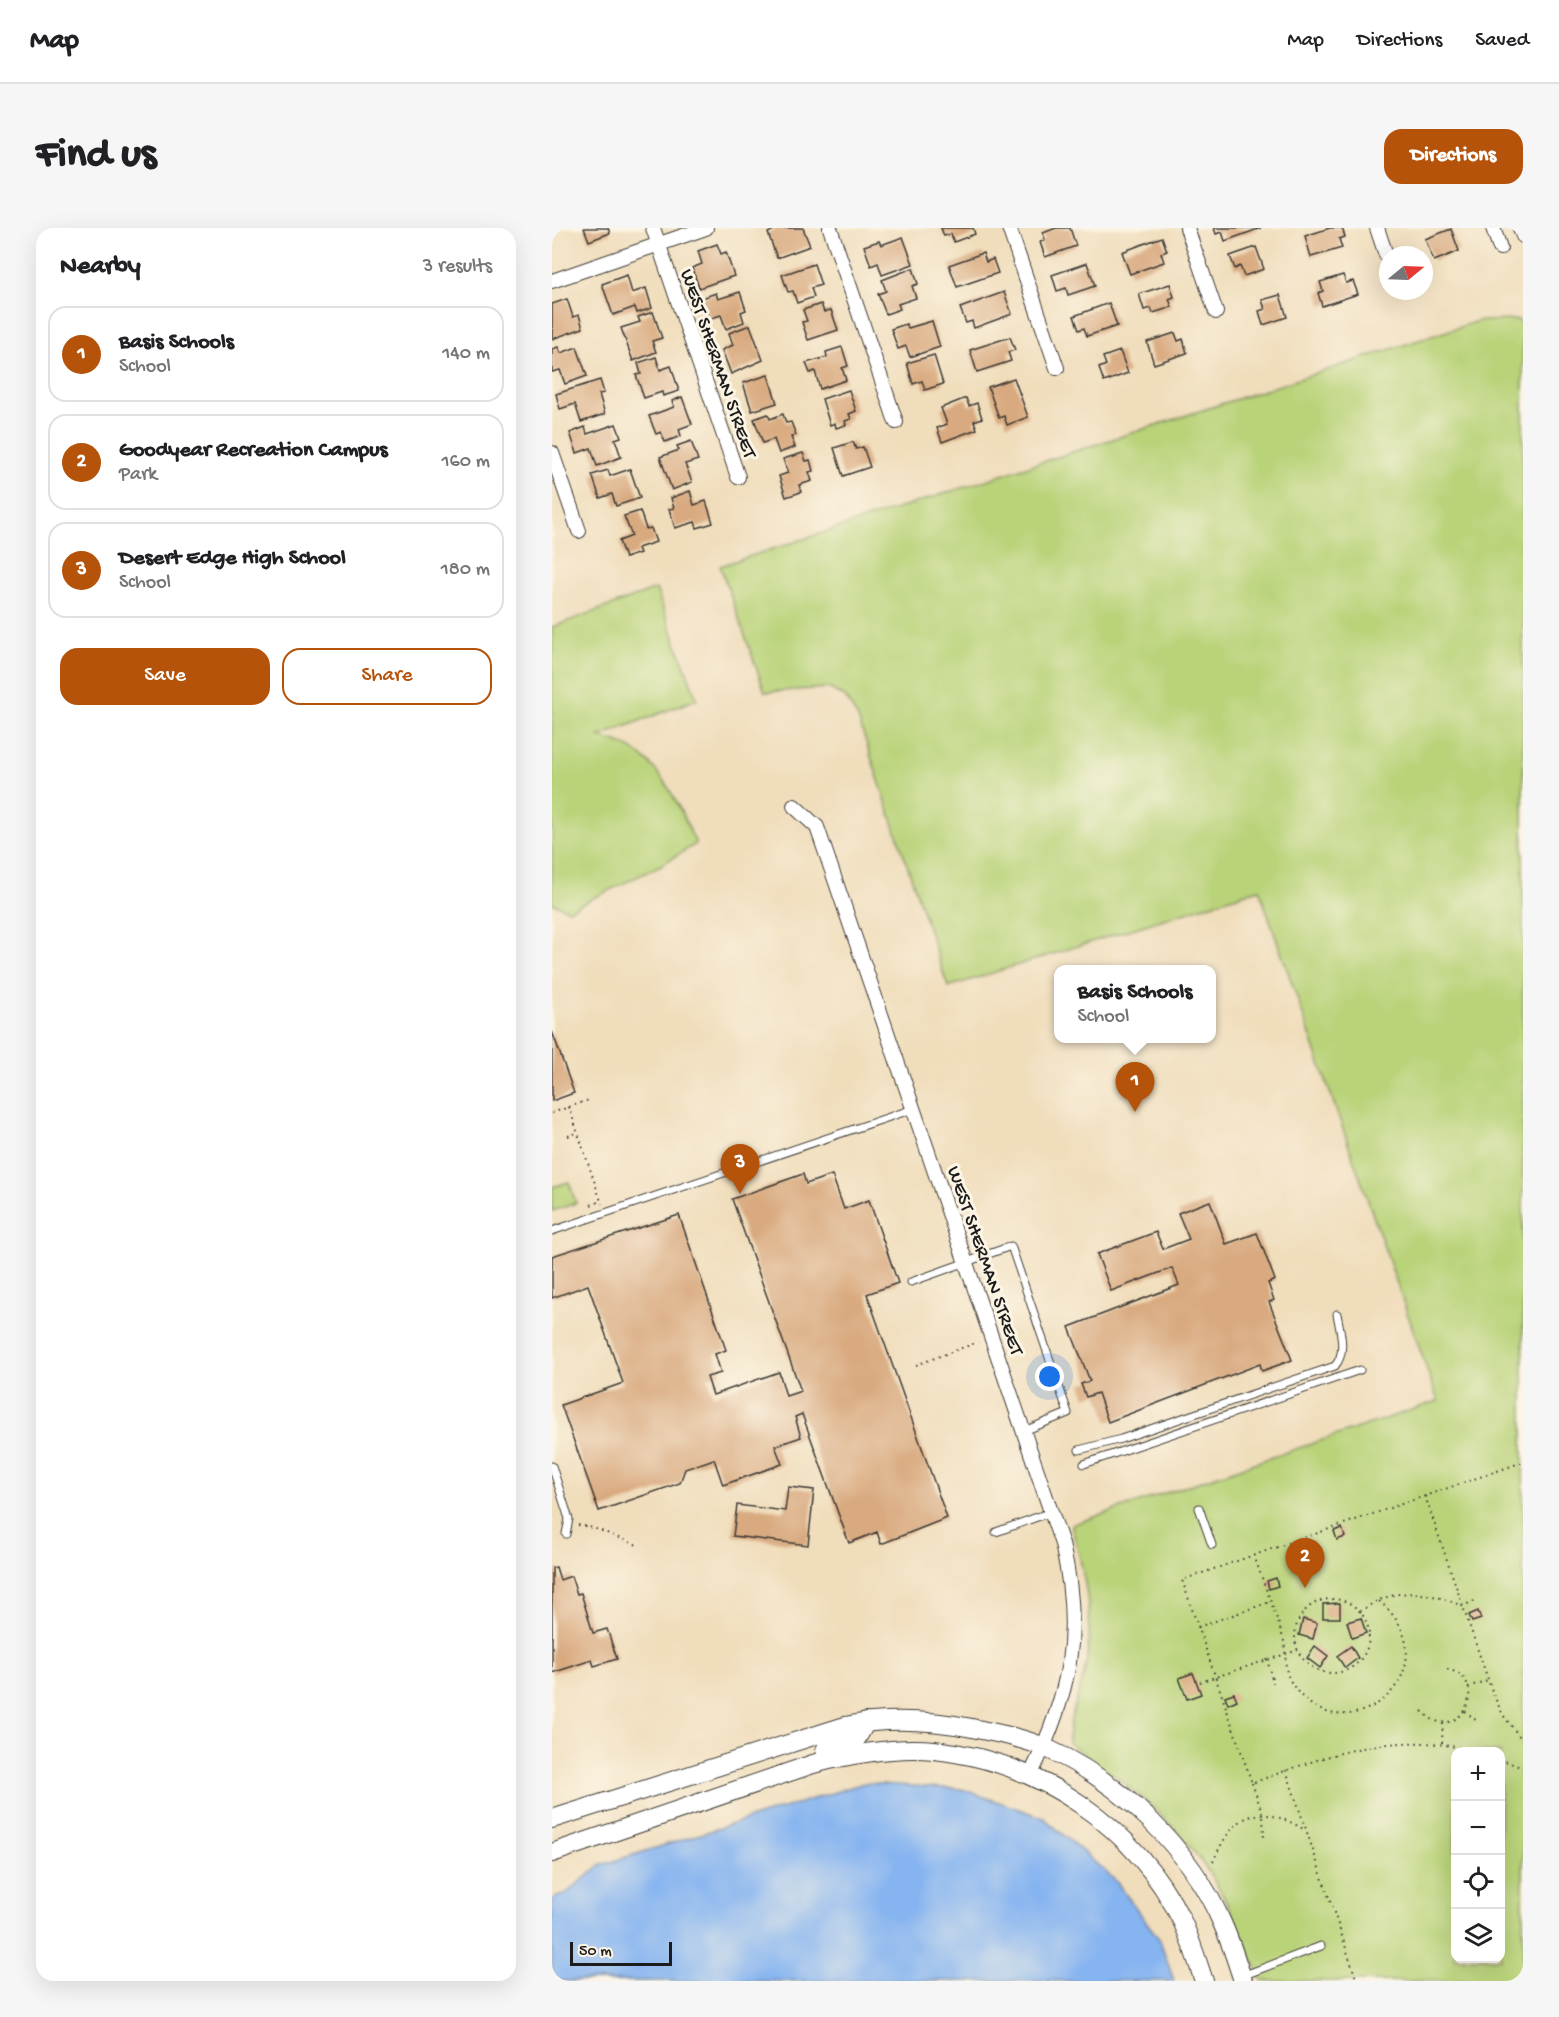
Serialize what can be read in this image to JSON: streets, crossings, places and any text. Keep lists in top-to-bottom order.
{
  "streets": {
    "street": ["WEST SHERMAN STREET"]
  },
  "scale_bar": "50 m",
  "north": "right",
  "page": {
    "header": "Map",
    "nav": ["Map", "Directions", "Saved"],
    "buttons": [
      "Directions",
      ["Save", "Share"]
    ],
    "title": "Find us",
    "heading": ["Nearby", "3 results"],
    "list": [
      {
        "mark": "1",
        "name": "Basis Schools",
        "note": "School",
        "value": "140 m"
      },
      {
        "mark": "2",
        "name": "Goodyear Recreation Campus",
        "note": "Park",
        "value": "160 m"
      },
      {
        "mark": "3",
        "name": "Desert Edge High School",
        "note": "School",
        "value": "180 m"
      }
    ],
    "popup": ["Basis Schools", "School"],
    "pins": ["1", "3", "2"],
    "map_buttons": ["+", "−"],
    "scale": "50 m"
  }
}
